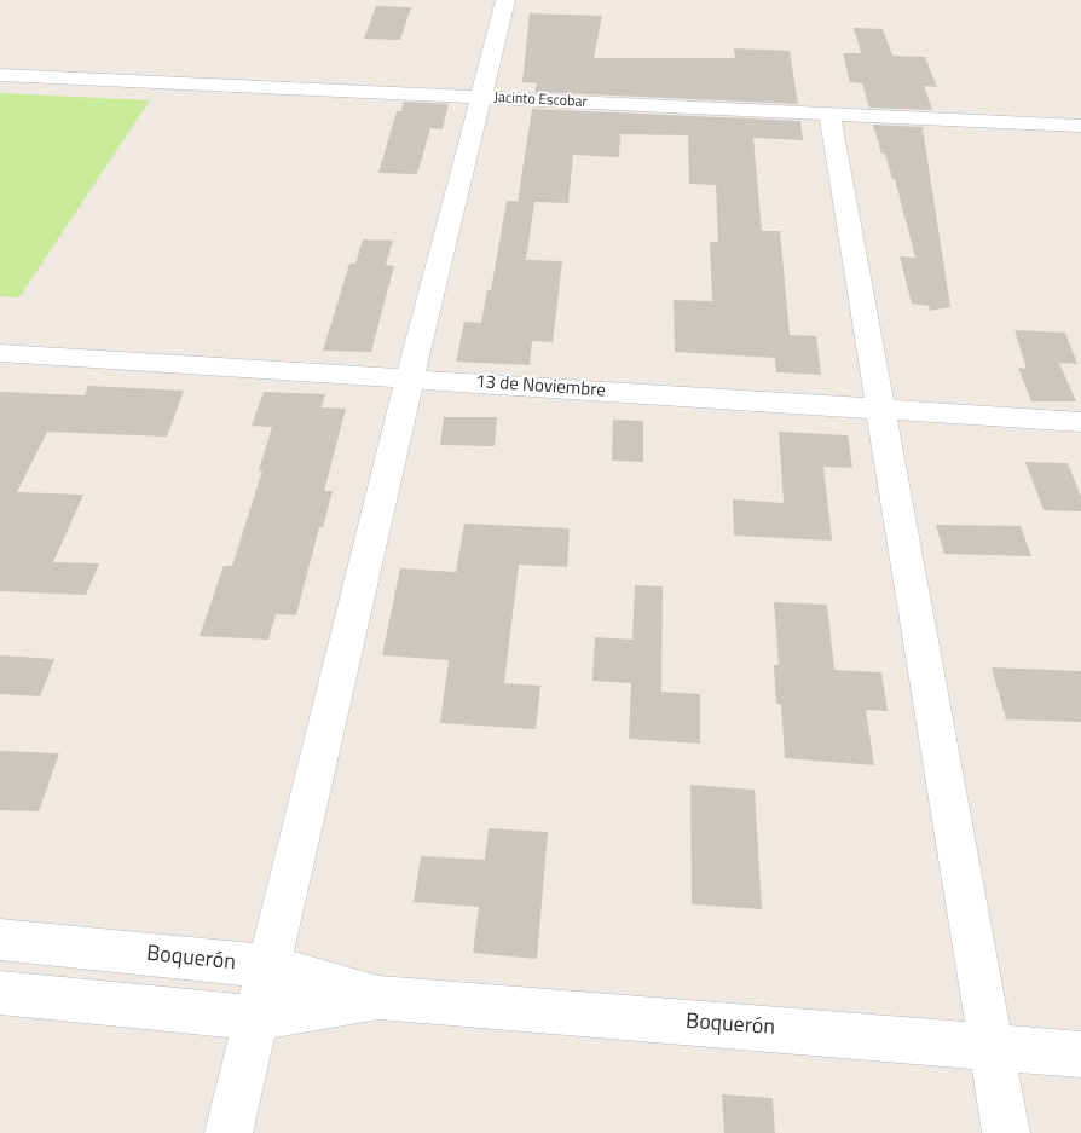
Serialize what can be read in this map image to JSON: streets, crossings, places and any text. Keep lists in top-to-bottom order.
{
  "streets": {
    "street": ["Jacinto Escobar", "13 de Noviembre", "Boquerón"]
  }
}
